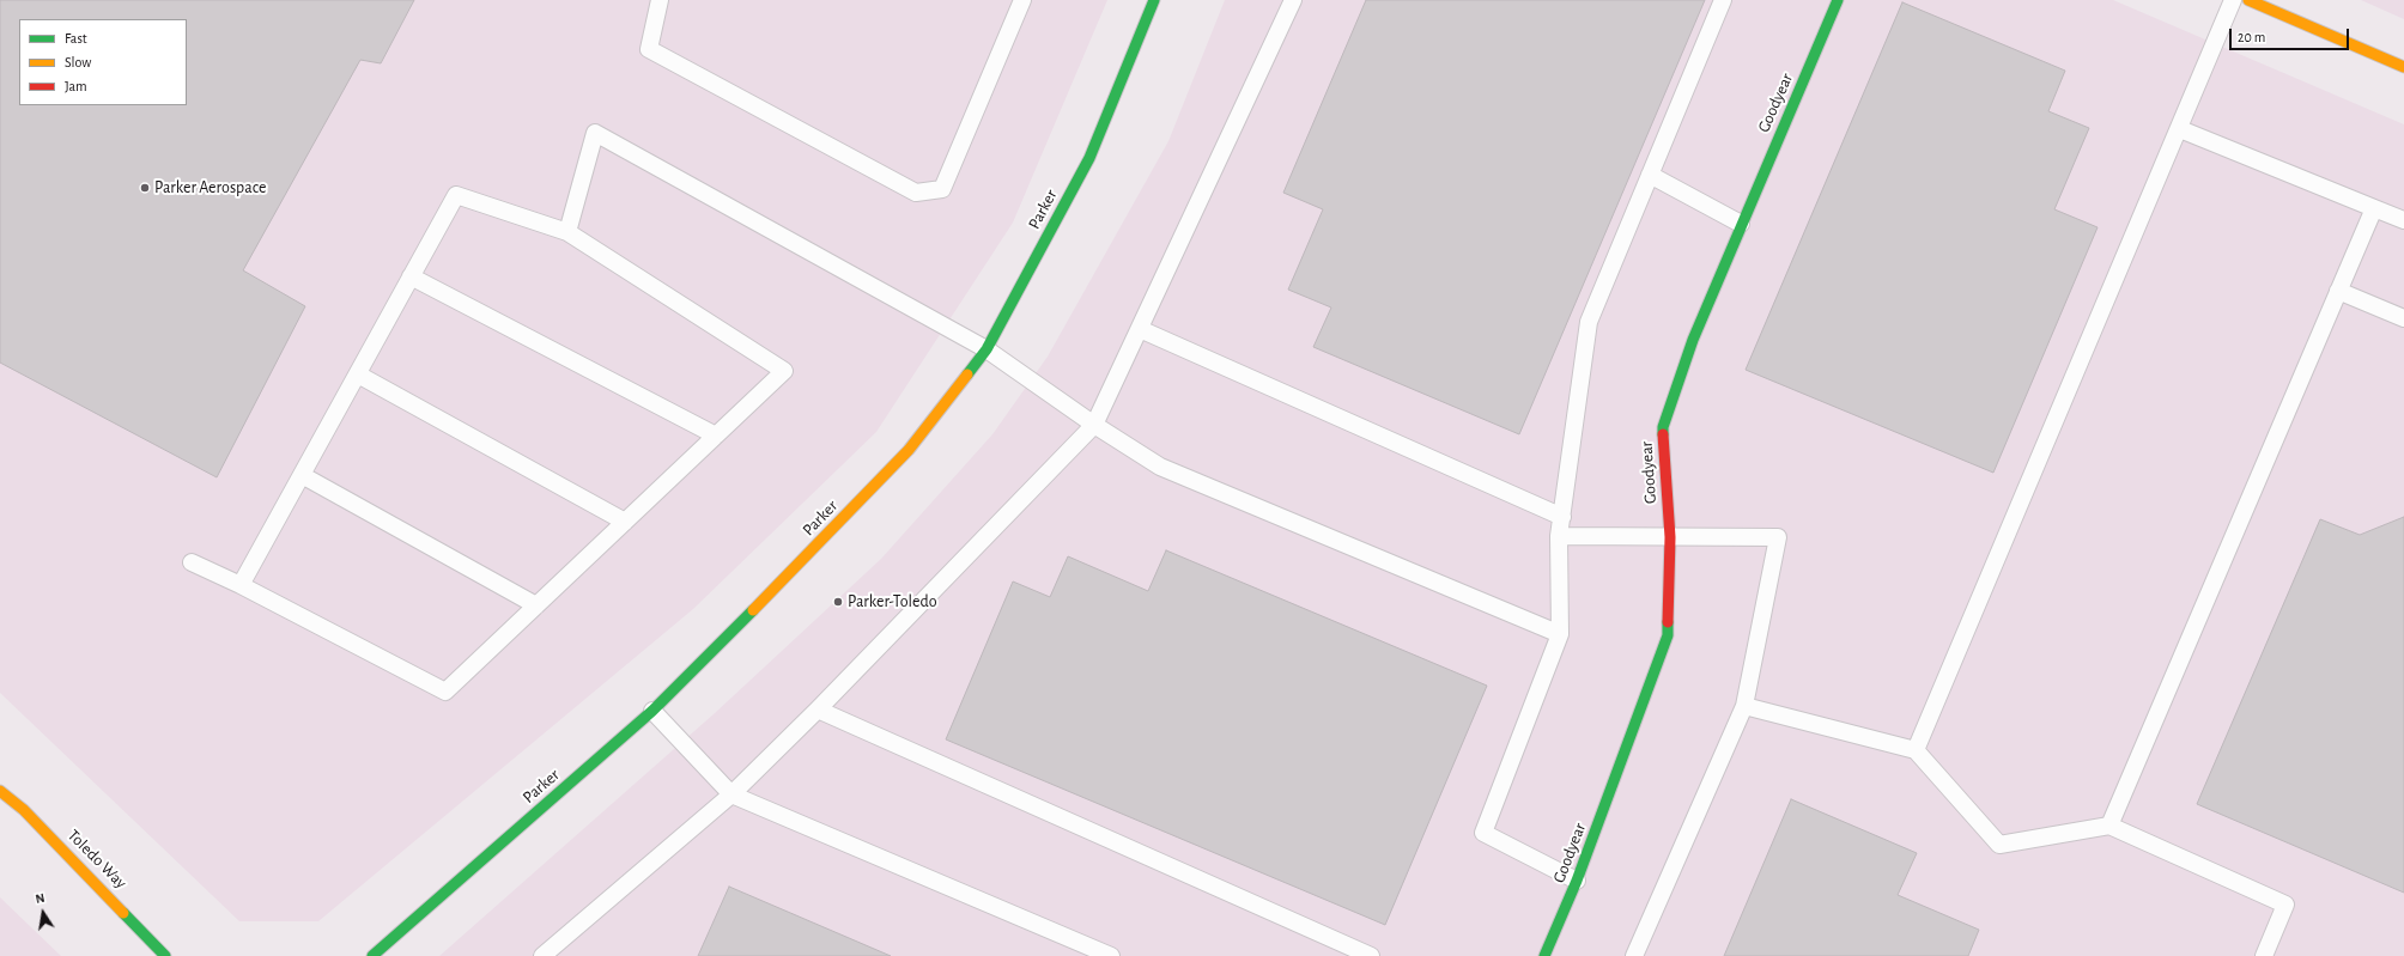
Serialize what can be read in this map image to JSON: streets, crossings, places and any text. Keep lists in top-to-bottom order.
{
  "streets": {
    "street": ["Goodyear", "Parker", "Toledo Way"]
  },
  "places": ["Parker Aerospace", "Parker-Toledo"],
  "legend": ["Fast", "Slow", "Jam"],
  "scale_bar": "20 m",
  "north": "top"
}
